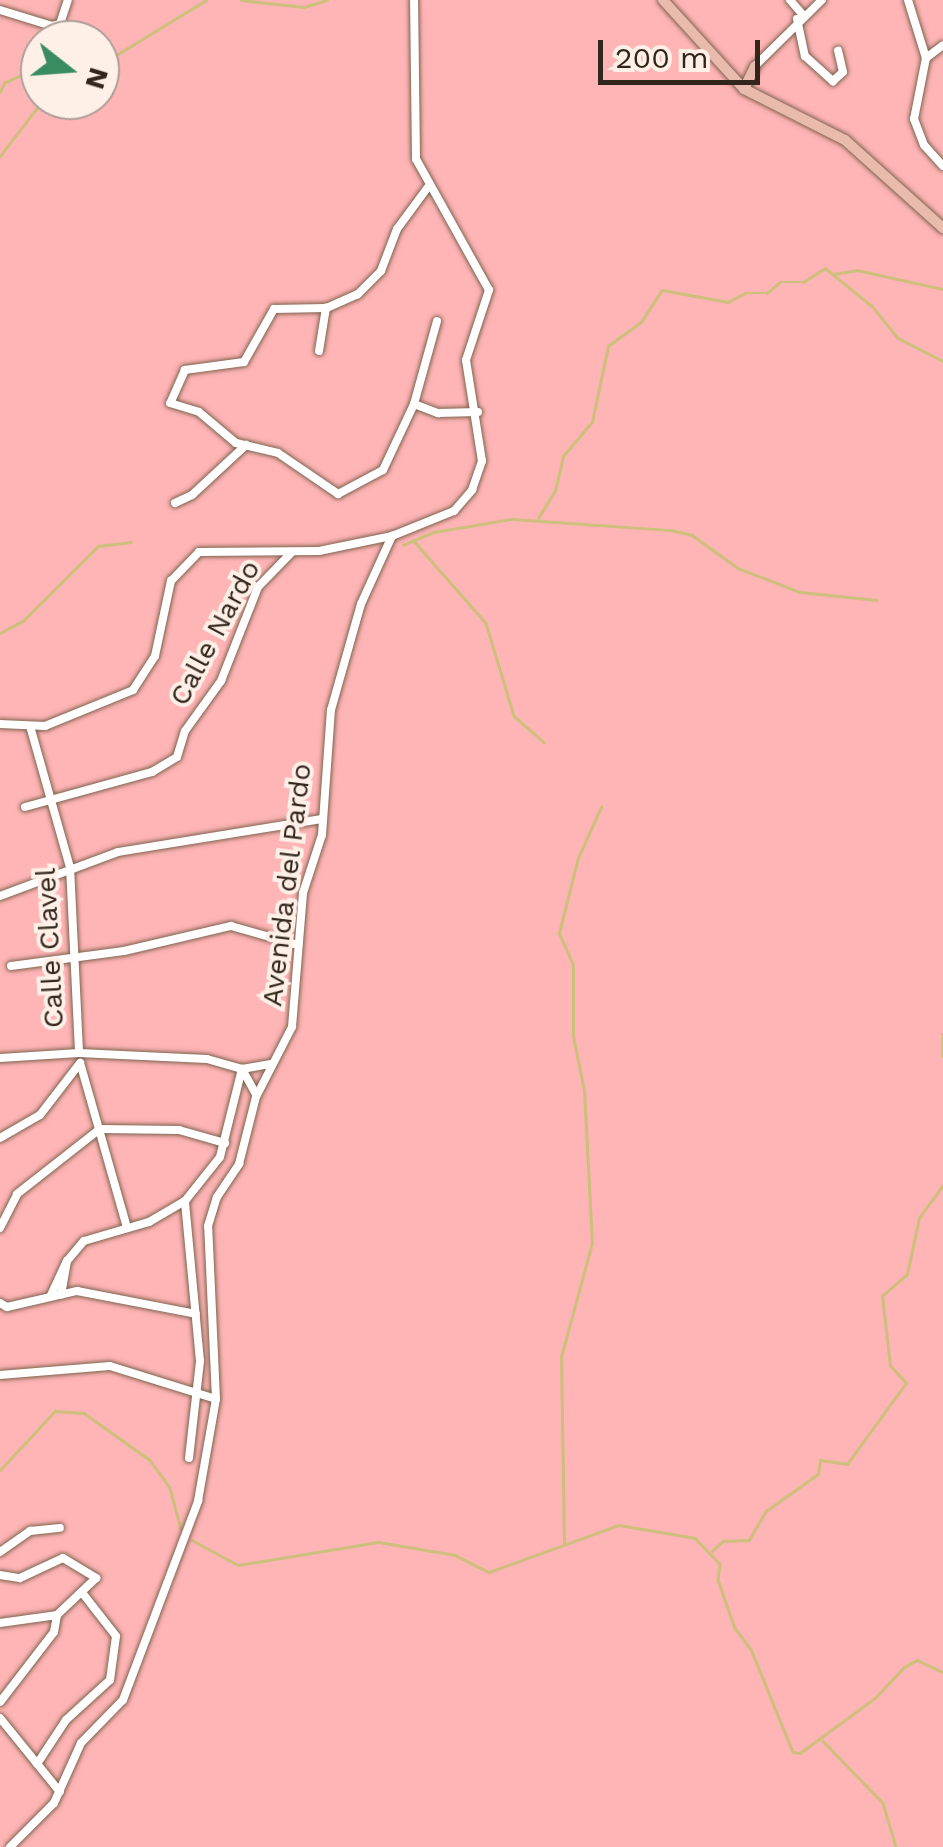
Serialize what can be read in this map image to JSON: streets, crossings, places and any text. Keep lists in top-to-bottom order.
{
  "streets": {
    "street": ["Calle Nardo", "Avenida del Pardo", "Calle Clavel"]
  },
  "crossings": [
    ["Calle Nardo", "Calle Clavel"]
  ],
  "scale_bar": "200 m",
  "north": "right"
}
